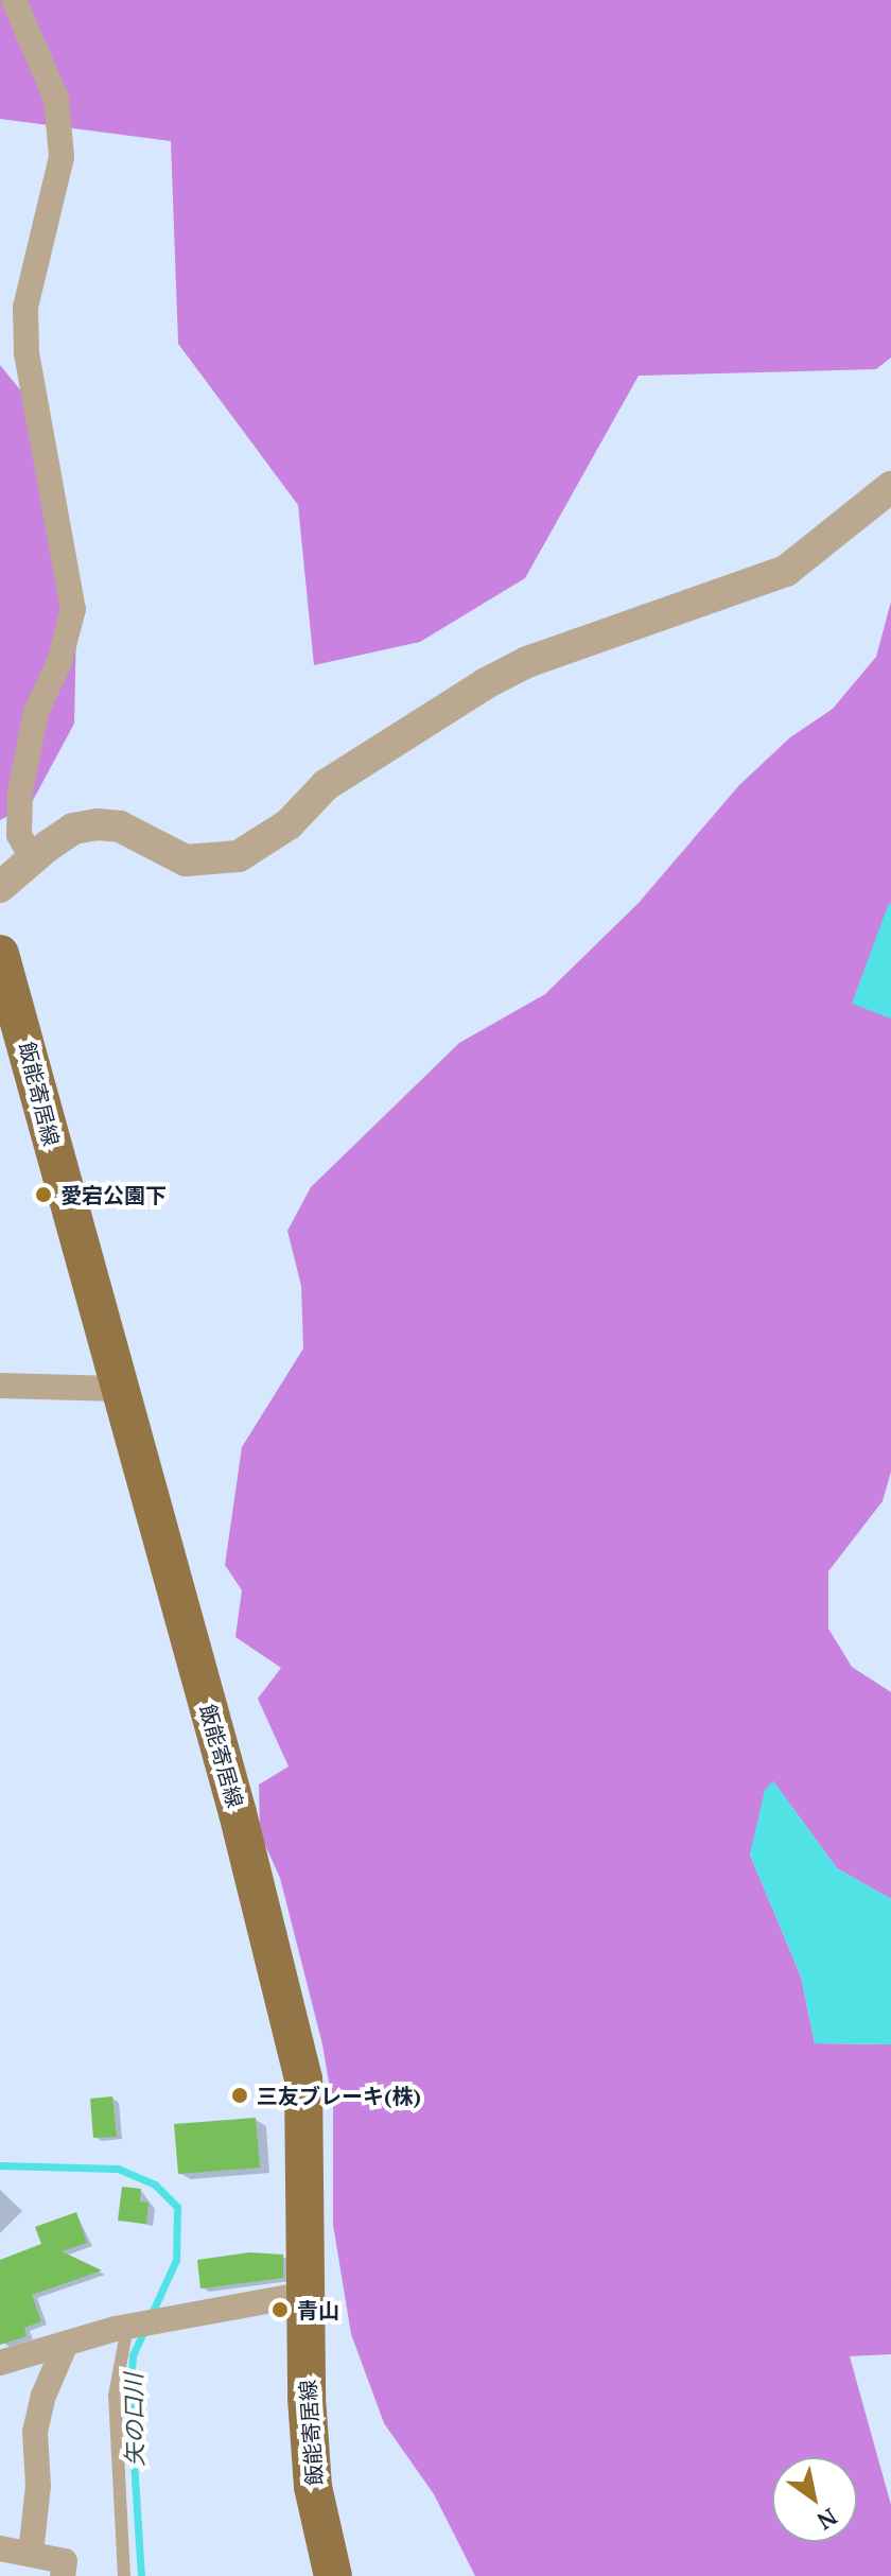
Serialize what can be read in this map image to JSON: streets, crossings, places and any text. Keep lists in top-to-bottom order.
{
  "streets": {
    "main road": ["飯能寄居線"]
  },
  "water": ["矢の口川"],
  "places": ["愛宕公園下", "三友ブレーキ(株)", "青山"],
  "north": "bottom right"
}
